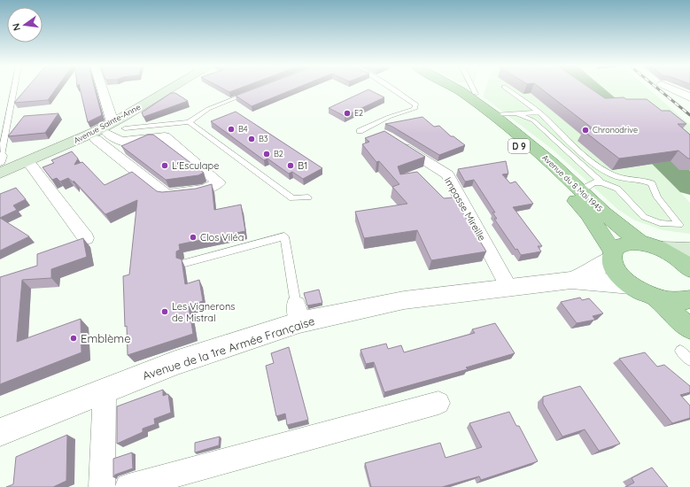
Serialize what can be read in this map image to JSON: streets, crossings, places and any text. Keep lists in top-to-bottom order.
{
  "streets": {
    "main road": ["Avenue Sainte-Anne", "D 9", "Avenue du 8 Mai 1945"],
    "street": ["Impasse Mireille", "Avenue de la 1re Armée Française"]
  },
  "crossings": [
    ["Avenue du 8 Mai 1945", "Avenue de la 1re Armée Française"],
    ["Impasse Mireille", "Avenue de la 1re Armée Française"]
  ],
  "places": [
    "E2",
    "B4",
    "Chronodrive",
    "B3",
    "B2",
    "L'Esculape",
    "B1",
    "Clos Viléa",
    "Les Vignerons de Mistral",
    "Emblème"
  ],
  "north": "left"
}
